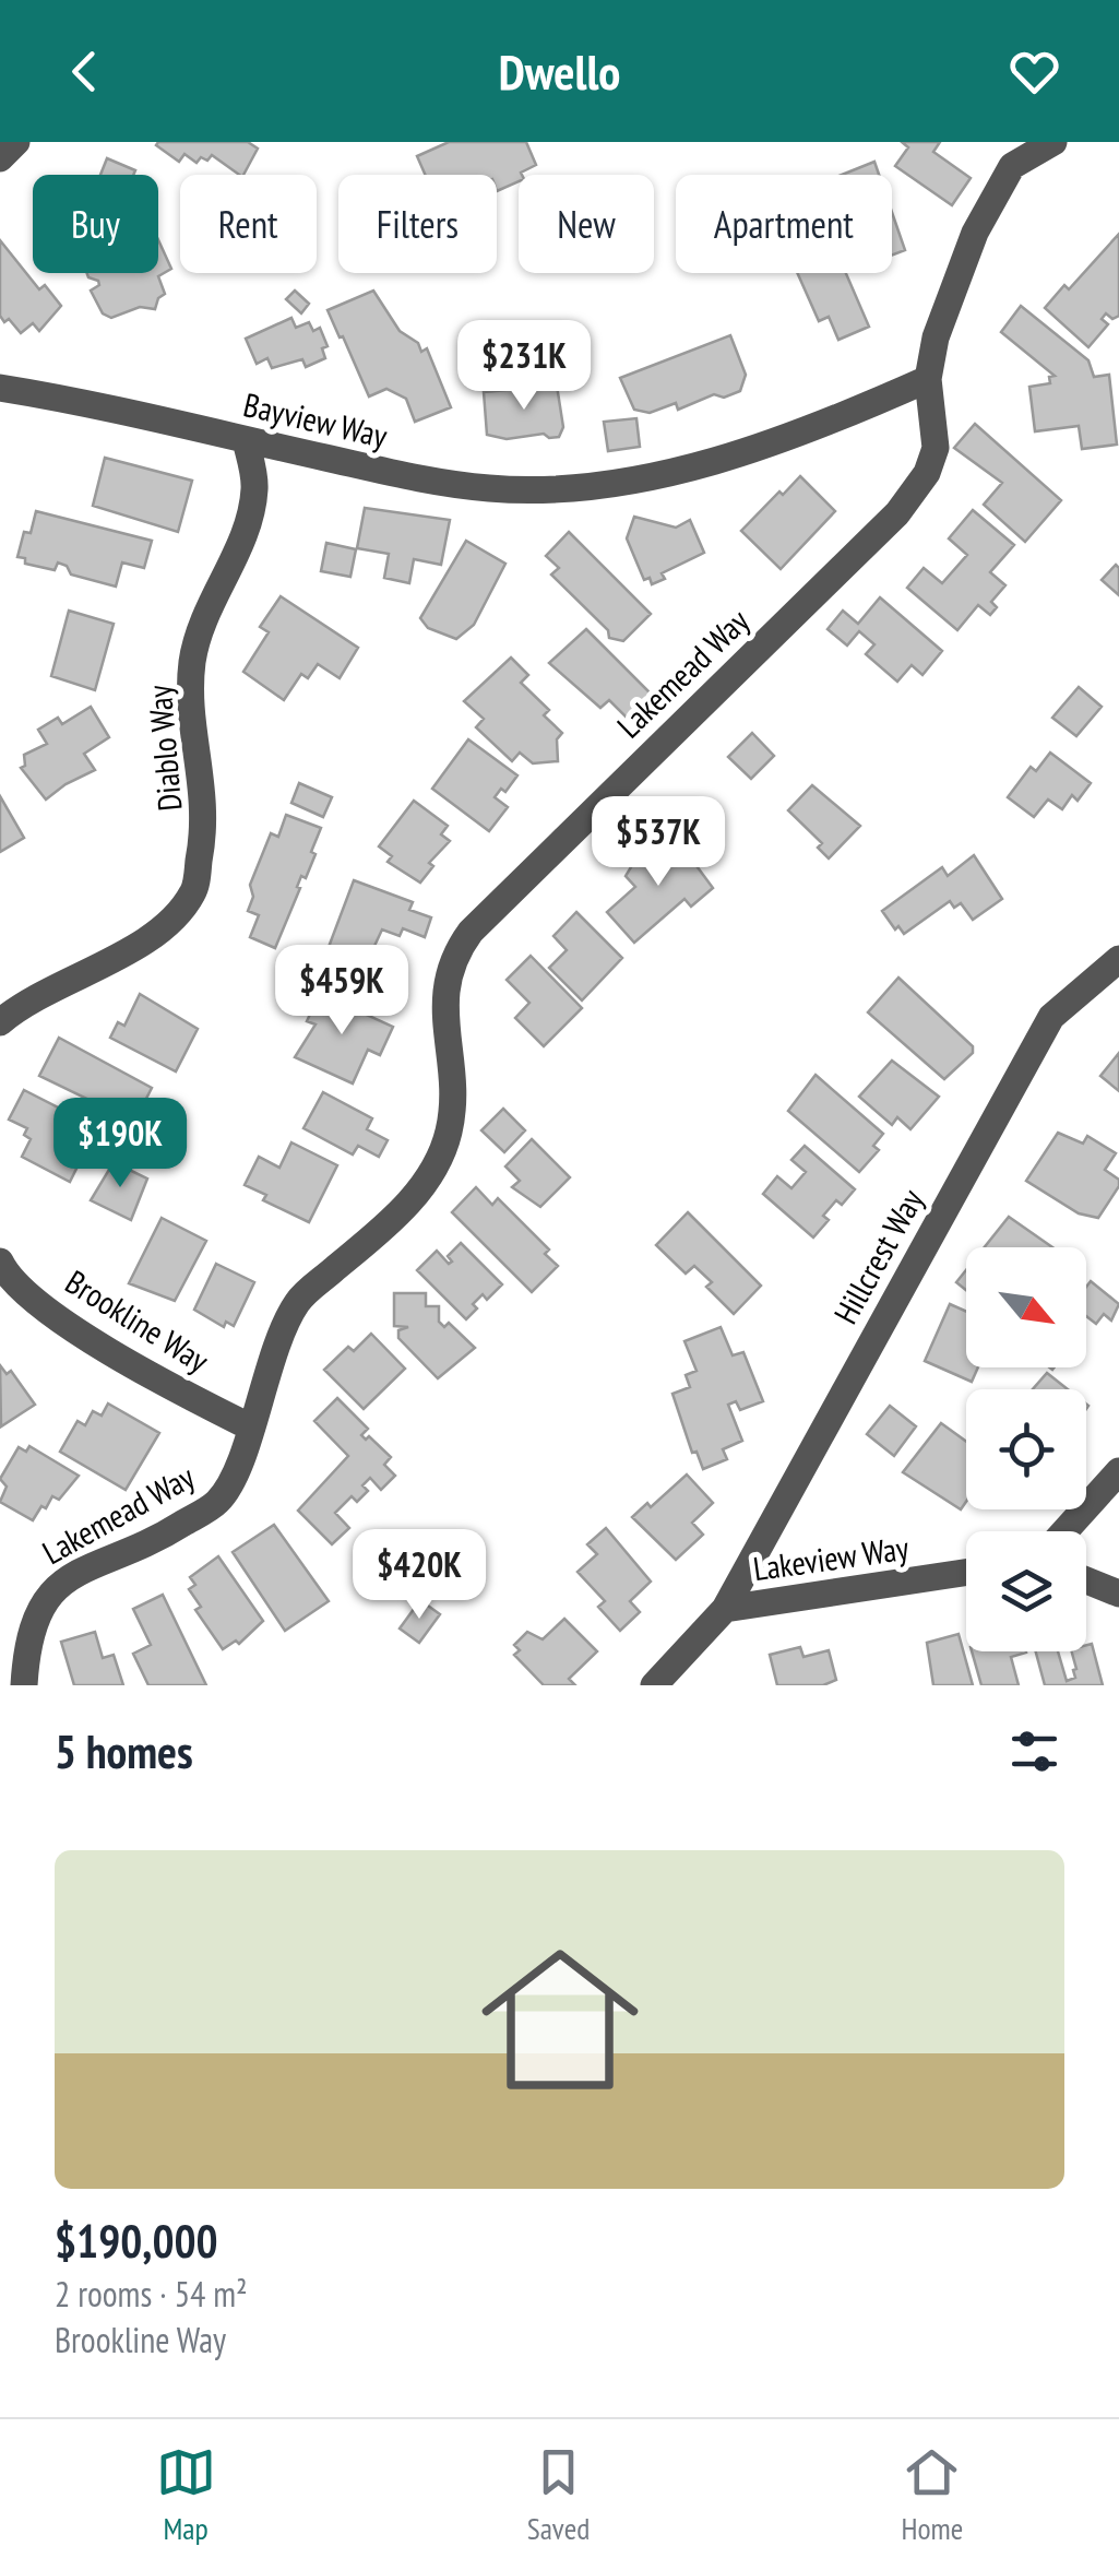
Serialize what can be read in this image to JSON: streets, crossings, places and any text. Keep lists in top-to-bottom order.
{
  "streets": {
    "street": [
      "Bayview Way",
      "Lakemead Way",
      "Diablo Way",
      "Hillcrest Way",
      "Brookline Way",
      "Lakeview Way"
    ]
  },
  "crossings": [
    ["Bayview Way", "Lakemead Way"],
    ["Bayview Way", "Diablo Way"],
    ["Lakemead Way", "Brookline Way"],
    ["Hillcrest Way", "Lakeview Way"]
  ],
  "north": "bottom right",
  "page": {
    "header": "Dwello",
    "chip": [
      "Buy",
      "Rent",
      "Filters",
      "New",
      "Apartment"
    ],
    "price": [
      "$231K",
      "$537K",
      "$459K",
      "$190K",
      "$420K"
    ],
    "heading": "5 homes",
    "list": [
      {
        "name": "$190,000",
        "note": "2 rooms · 54 m² · Brookline Way"
      }
    ],
    "tabs": ["Map", "Saved", "Home"]
  }
}
